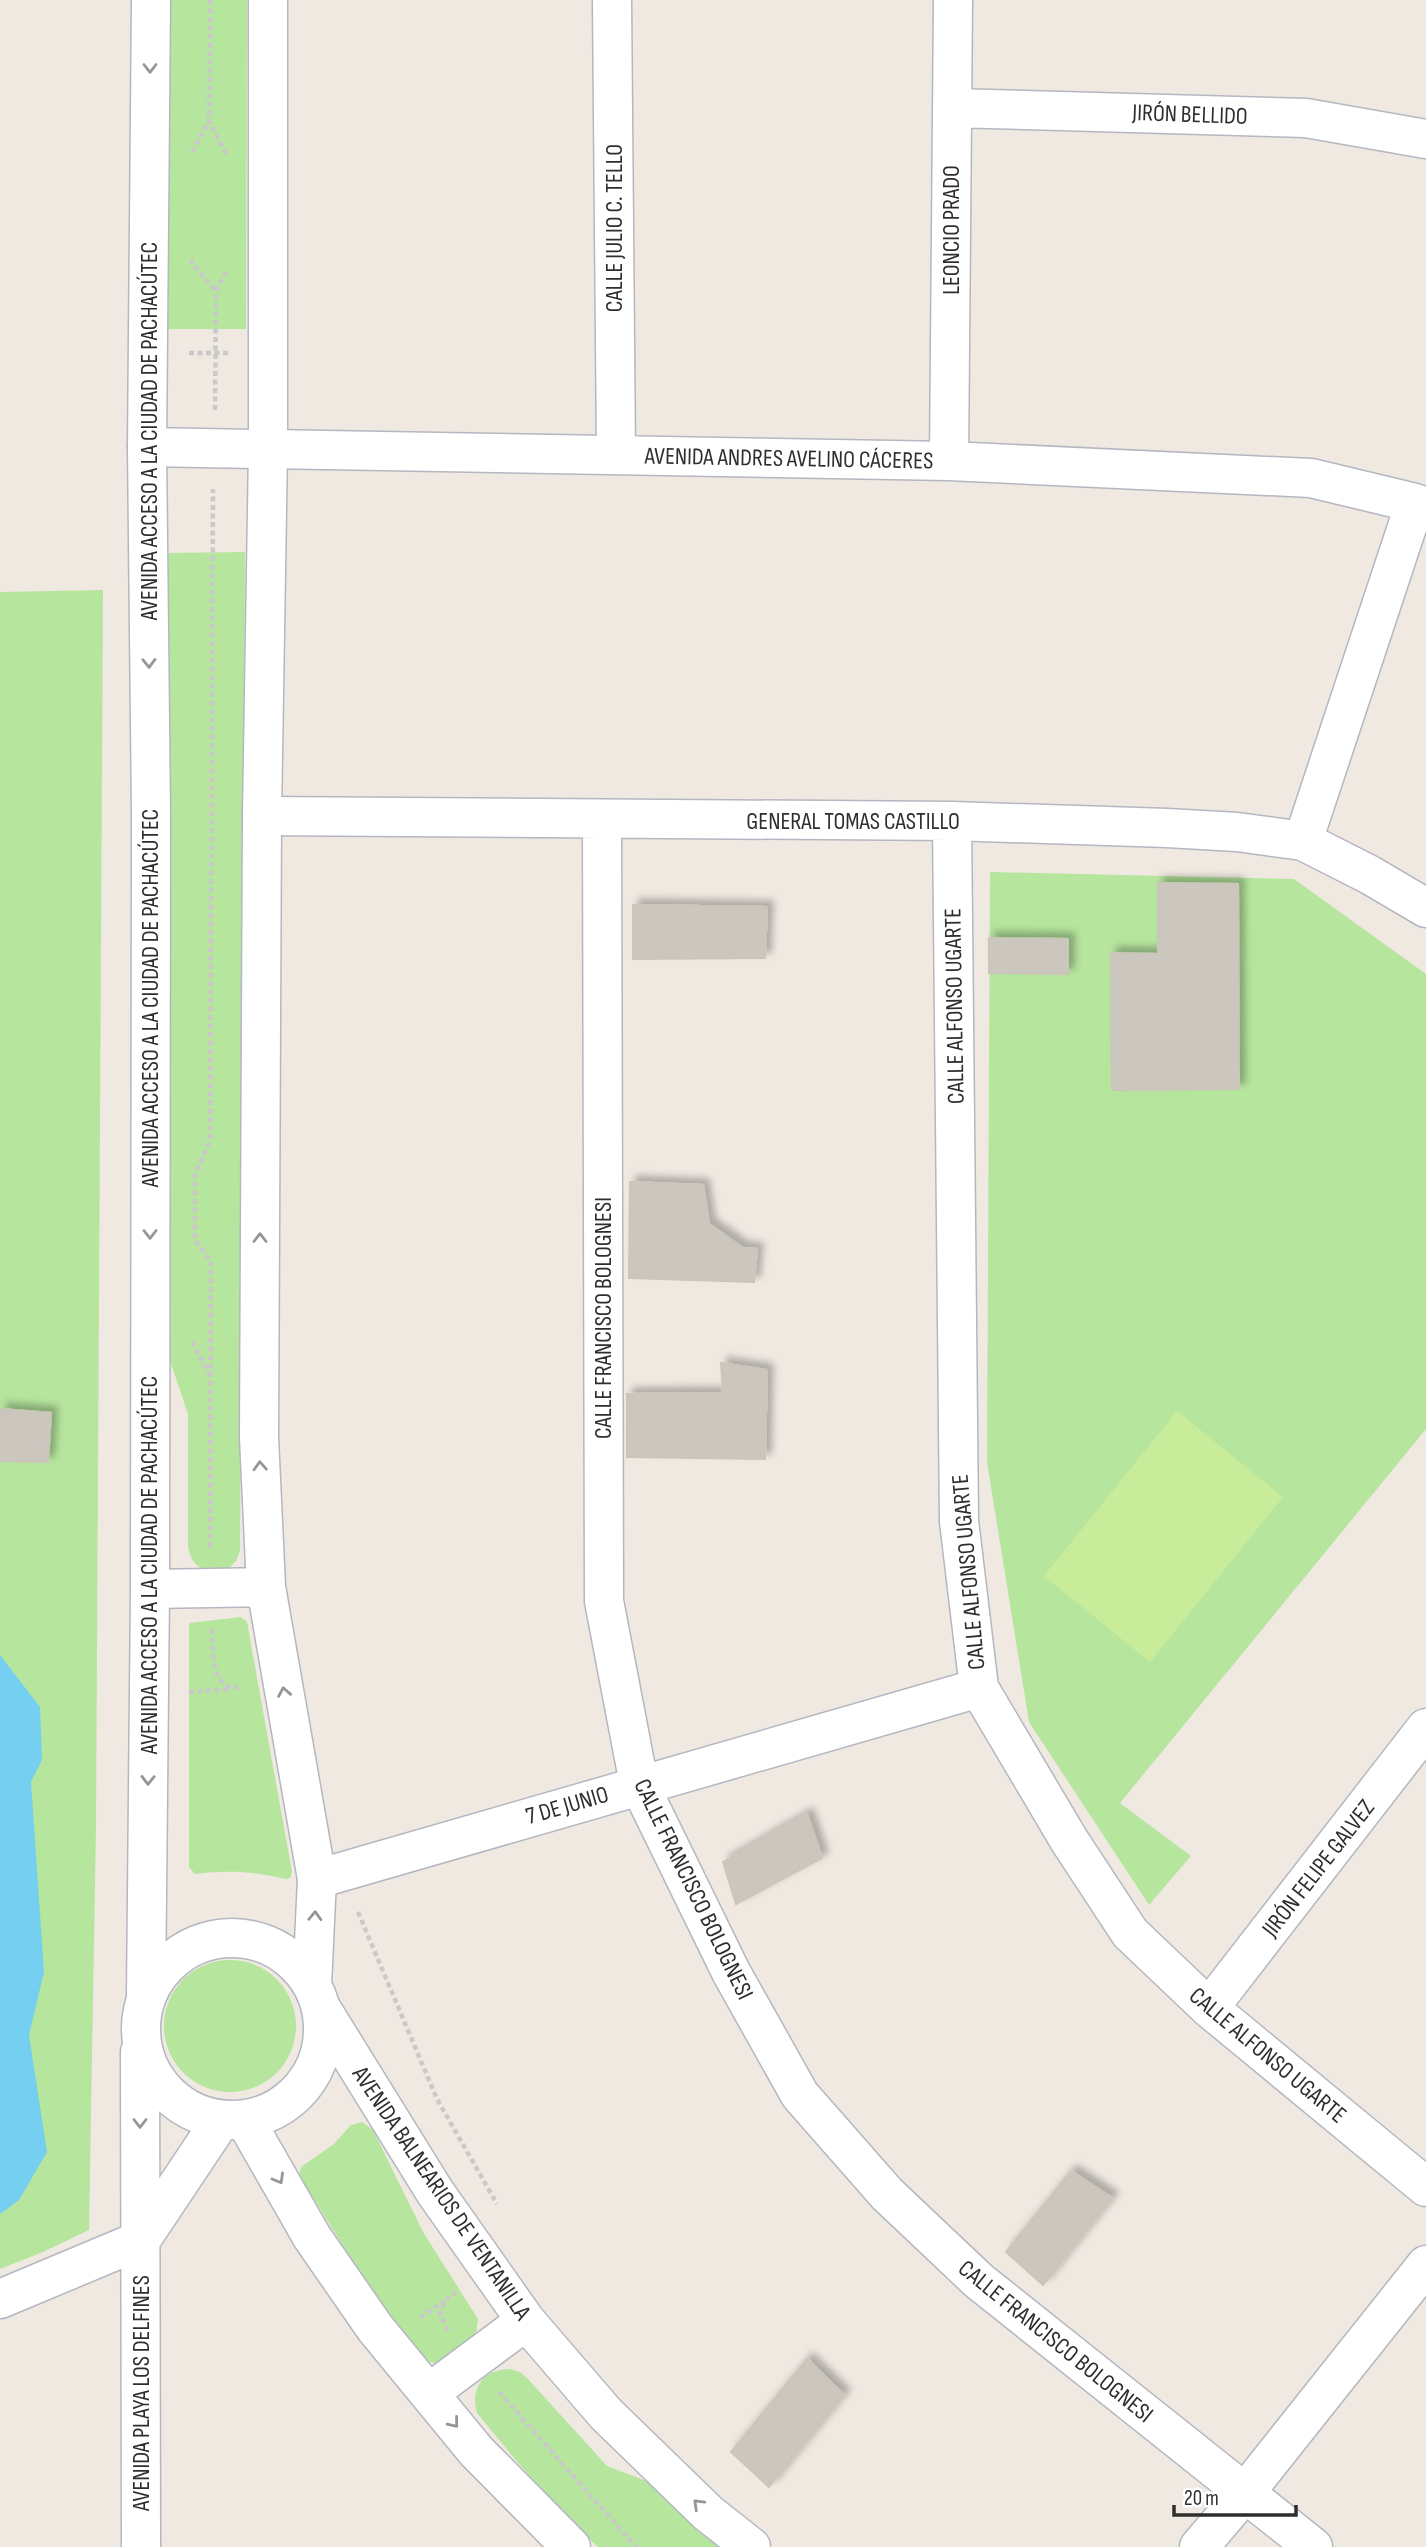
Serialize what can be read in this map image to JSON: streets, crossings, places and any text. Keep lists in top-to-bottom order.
{
  "streets": {
    "street": [
      "JIRÓN BELLIDO",
      "CALLE JULIO C. TELLO",
      "LEONCIO PRADO",
      "AVENIDA ACCESO A LA CIUDAD DE PACHACÚTEC",
      "AVENIDA ANDRES AVELINO CÁCERES",
      "GENERAL TOMAS CASTILLO",
      "CALLE ALFONSO UGARTE",
      "CALLE FRANCISCO BOLOGNESI",
      "7 DE JUNIO",
      "JIRÓN FELIPE GALVEZ",
      "AVENIDA BALNEARIOS DE VENTANILLA",
      "AVENIDA PLAYA LOS DELFINES"
    ]
  },
  "crossings": [
    ["JIRÓN BELLIDO", "LEONCIO PRADO"],
    ["CALLE JULIO C. TELLO", "AVENIDA ANDRES AVELINO CÁCERES"],
    ["LEONCIO PRADO", "AVENIDA ANDRES AVELINO CÁCERES"],
    ["AVENIDA ACCESO A LA CIUDAD DE PACHACÚTEC", "AVENIDA ANDRES AVELINO CÁCERES"],
    ["AVENIDA ACCESO A LA CIUDAD DE PACHACÚTEC", "AVENIDA BALNEARIOS DE VENTANILLA"],
    ["AVENIDA ACCESO A LA CIUDAD DE PACHACÚTEC", "AVENIDA PLAYA LOS DELFINES"],
    ["GENERAL TOMAS CASTILLO", "CALLE ALFONSO UGARTE"],
    ["GENERAL TOMAS CASTILLO", "CALLE FRANCISCO BOLOGNESI"],
    ["CALLE ALFONSO UGARTE", "7 DE JUNIO"],
    ["CALLE ALFONSO UGARTE", "JIRÓN FELIPE GALVEZ"],
    ["CALLE FRANCISCO BOLOGNESI", "7 DE JUNIO"],
    ["AVENIDA BALNEARIOS DE VENTANILLA", "AVENIDA PLAYA LOS DELFINES"]
  ],
  "scale_bar": "20 m"
}
